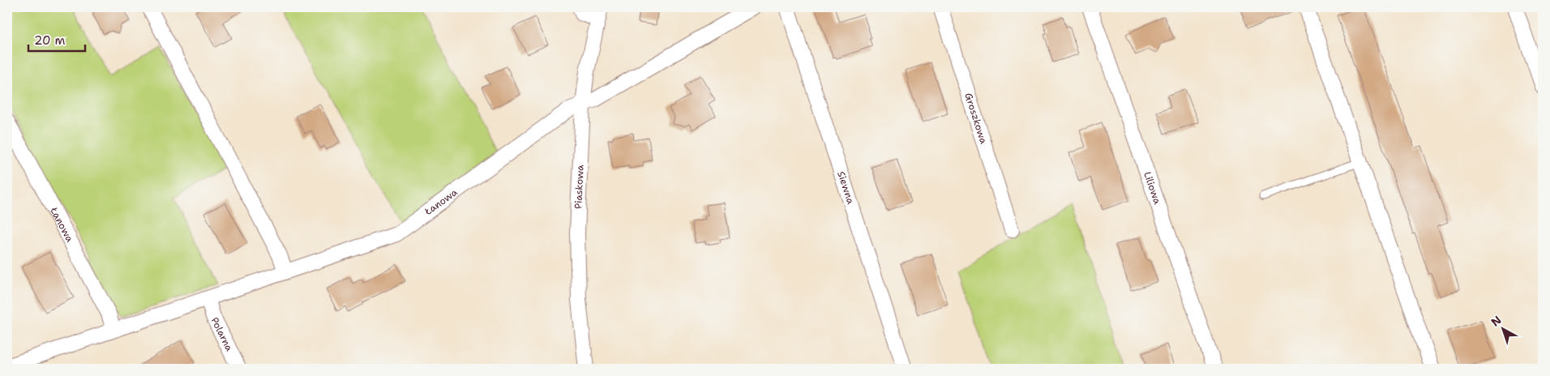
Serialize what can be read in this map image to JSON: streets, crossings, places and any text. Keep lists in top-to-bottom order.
{
  "streets": {
    "street": [
      "Groszkowa",
      "Piaskowa",
      "Siewna",
      "Liliowa",
      "Łanowa",
      "Polarna"
    ]
  },
  "crossings": [
    ["Piaskowa", "Łanowa"],
    ["Łanowa", "Polarna"]
  ],
  "scale_bar": "20 m",
  "north": "top left"
}
